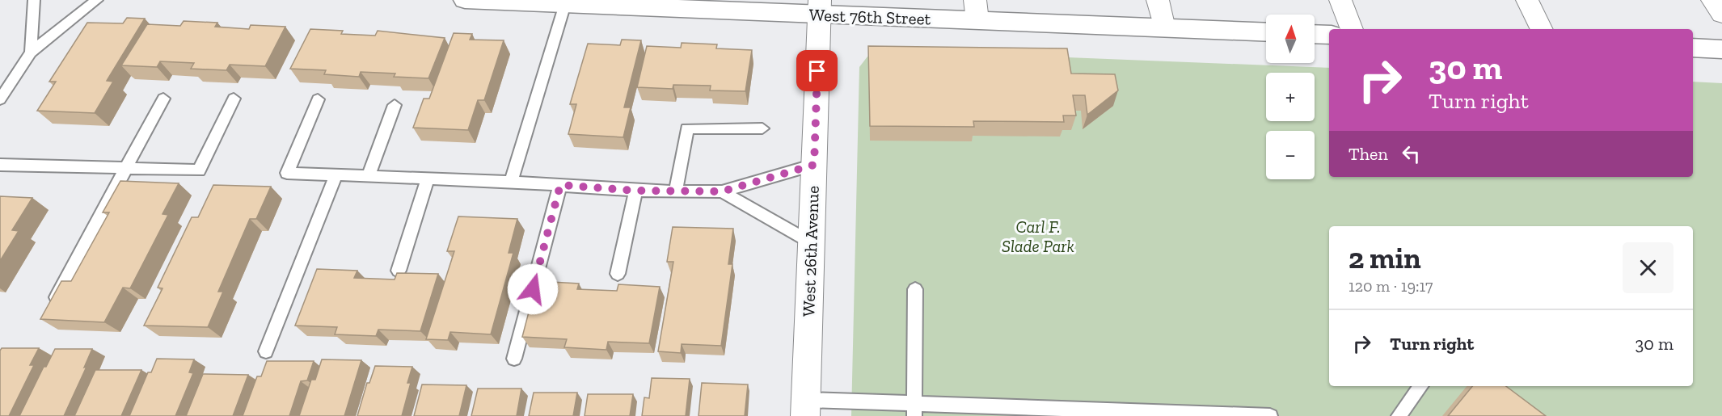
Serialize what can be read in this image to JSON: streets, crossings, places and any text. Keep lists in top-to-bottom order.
{
  "streets": {
    "street": ["West 76th Street", "West 26th Avenue"]
  },
  "crossings": [
    ["West 76th Street", "West 26th Avenue"]
  ],
  "parks": ["Carl F. Slade Park"],
  "north": "top",
  "page": {
    "map_buttons": ["+", "−"],
    "turn": ["30 m", "Turn right"],
    "then": "Then",
    "heading": ["2 min", "120 m · 19:17"],
    "list": [
      {
        "name": "Turn right",
        "value": "30 m"
      }
    ]
  }
}
